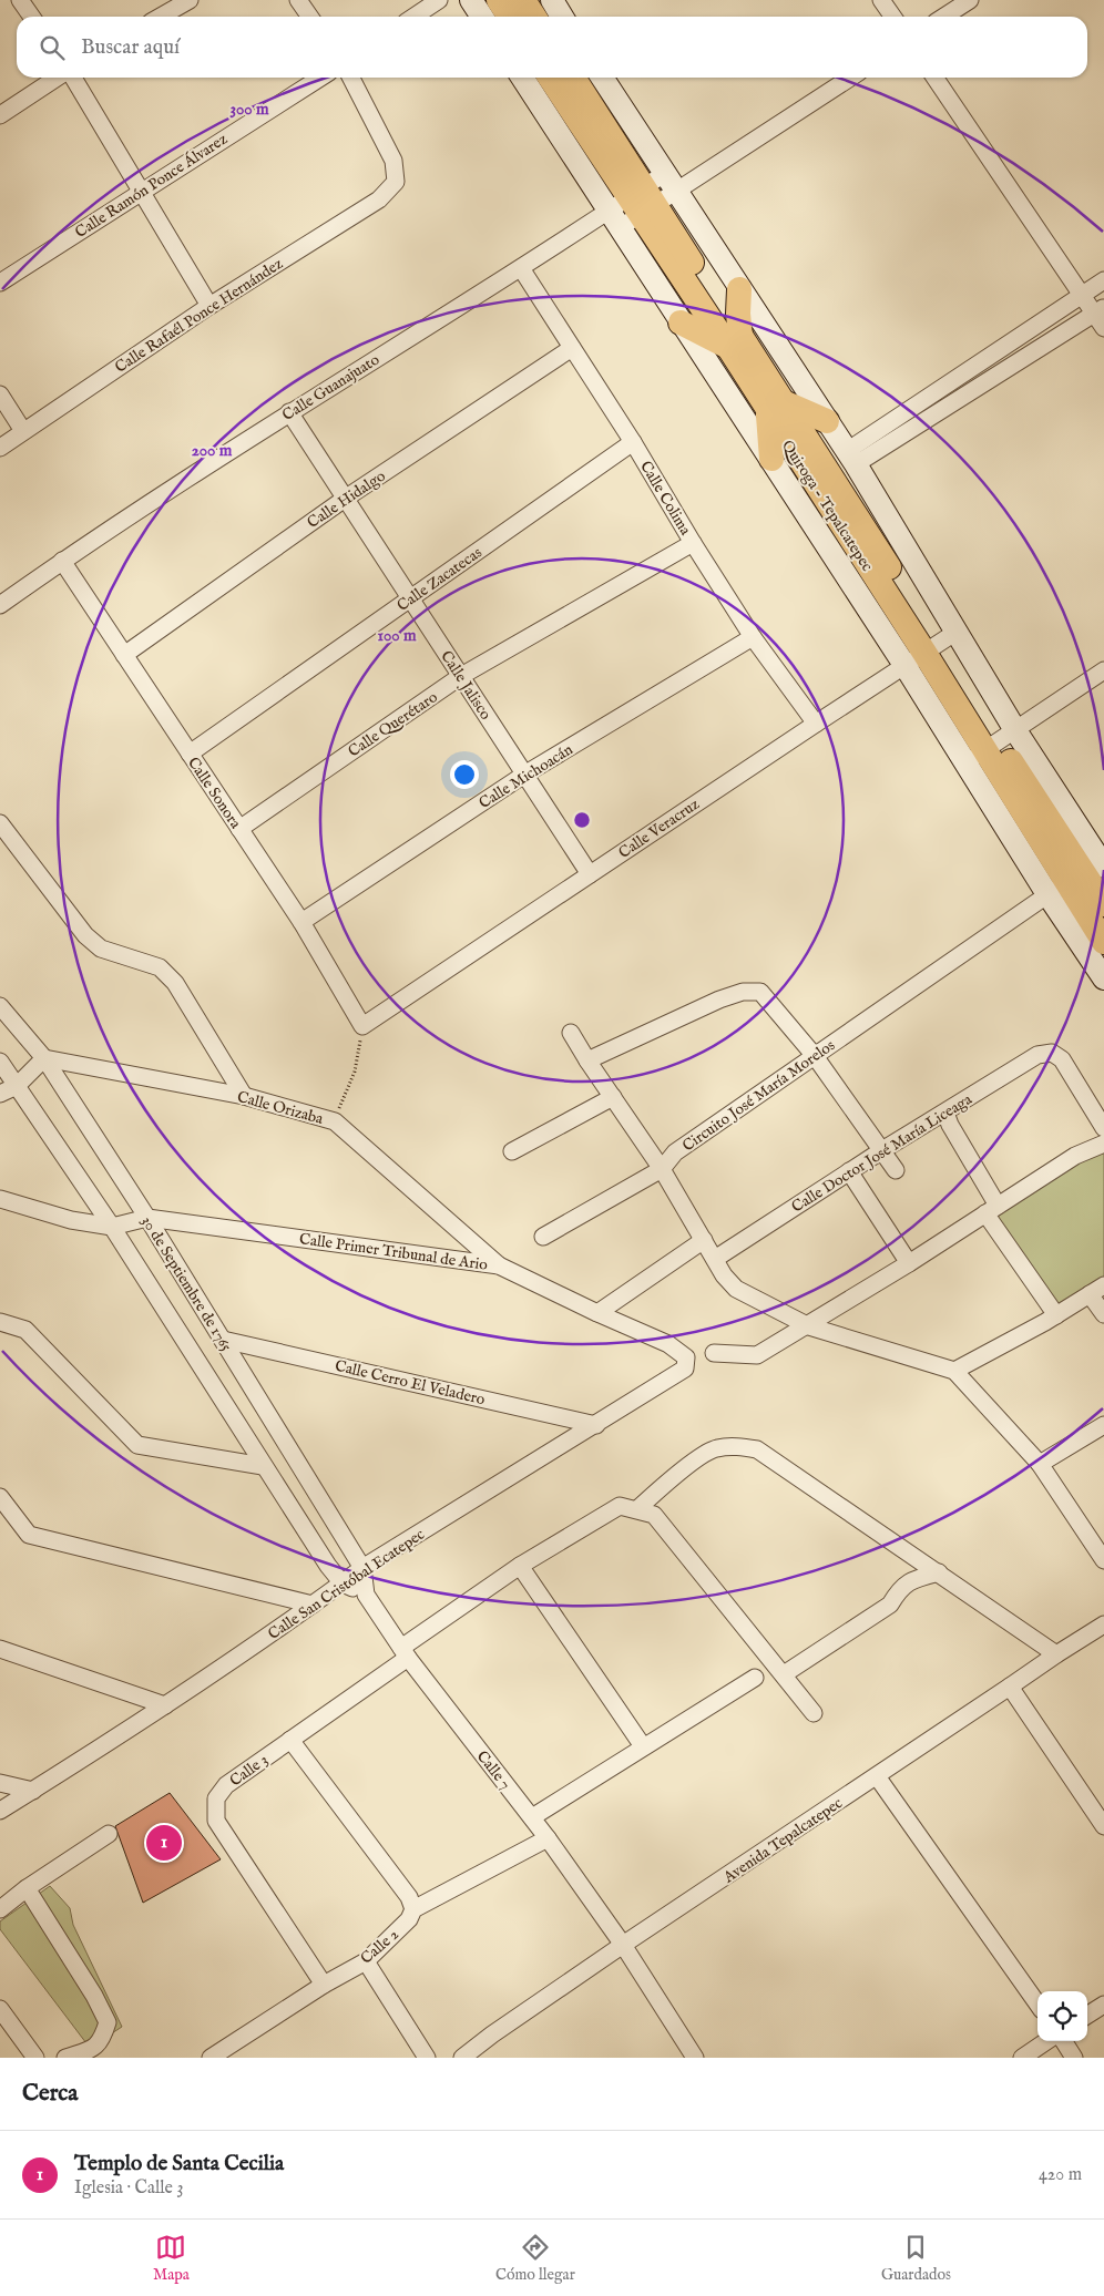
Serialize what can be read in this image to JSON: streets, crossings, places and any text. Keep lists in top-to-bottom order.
{
  "streets": {
    "main road": ["Quiroga - Tepalcatepec"],
    "street": [
      "Calle Ramón Ponce Álvarez",
      "Calle Rafaél Ponce Hernández",
      "Calle Guanajuato",
      "Calle Colima",
      "Calle Hidalgo",
      "Calle Zacatecas",
      "Calle Jalisco",
      "Calle Querétaro",
      "Calle Michoacán",
      "Calle Sonora",
      "Calle Veracruz",
      "Circuito José María Morelos",
      "Calle Orizaba",
      "Calle Doctor José María Liceaga",
      "Calle Primer Tribunal de Ario",
      "30 de Septiembre de 1765",
      "Calle Cerro El Veladero",
      "Calle San Cristóbal Ecatepec",
      "Calle 3",
      "Calle 7",
      "Avenida Tepalcatepec",
      "Calle 2"
    ]
  },
  "crossings": [
    ["Calle Guanajuato", "Calle Colima"],
    ["Calle Guanajuato", "Quiroga - Tepalcatepec"],
    ["Calle Guanajuato", "Calle Jalisco"],
    ["Calle Guanajuato", "Calle Sonora"],
    ["Calle Colima", "Calle Hidalgo"],
    ["Calle Colima", "Calle Zacatecas"],
    ["Calle Colima", "Calle Querétaro"],
    ["Calle Colima", "Calle Michoacán"],
    ["Calle Colima", "Calle Veracruz"],
    ["Calle Hidalgo", "Calle Jalisco"],
    ["Calle Hidalgo", "Calle Sonora"],
    ["Quiroga - Tepalcatepec", "Calle Veracruz"],
    ["Quiroga - Tepalcatepec", "Circuito José María Morelos"],
    ["Calle Zacatecas", "Calle Jalisco"],
    ["Calle Zacatecas", "Calle Sonora"],
    ["Calle Jalisco", "Calle Querétaro"],
    ["Calle Jalisco", "Calle Michoacán"],
    ["Calle Jalisco", "Calle Veracruz"],
    ["Calle Querétaro", "Calle Sonora"],
    ["Calle Michoacán", "Calle Sonora"],
    ["Calle Sonora", "Calle Veracruz"],
    ["Calle Orizaba", "Calle Primer Tribunal de Ario"],
    ["Calle Orizaba", "30 de Septiembre de 1765"],
    ["Calle Primer Tribunal de Ario", "30 de Septiembre de 1765"],
    ["Calle Primer Tribunal de Ario", "Calle San Cristóbal Ecatepec"],
    ["30 de Septiembre de 1765", "Calle Cerro El Veladero"],
    ["30 de Septiembre de 1765", "Calle San Cristóbal Ecatepec"],
    ["30 de Septiembre de 1765", "Calle 7"],
    ["Calle Cerro El Veladero", "Calle San Cristóbal Ecatepec"],
    ["Calle San Cristóbal Ecatepec", "Calle 7"],
    ["Calle 3", "Calle 7"],
    ["Calle 3", "Calle 2"],
    ["Calle 7", "Avenida Tepalcatepec"],
    ["Calle 7", "Calle 2"]
  ],
  "page": {
    "search": "Buscar aquí",
    "pins": "1",
    "heading": "Cerca",
    "list": [
      {
        "mark": "1",
        "name": "Templo de Santa Cecilia",
        "note": "Iglesia · Calle 3",
        "value": "420 m"
      }
    ],
    "nav": ["Mapa", "Cómo llegar", "Guardados"]
  },
  "rings": ["300 m", "200 m", "100 m"]
}
